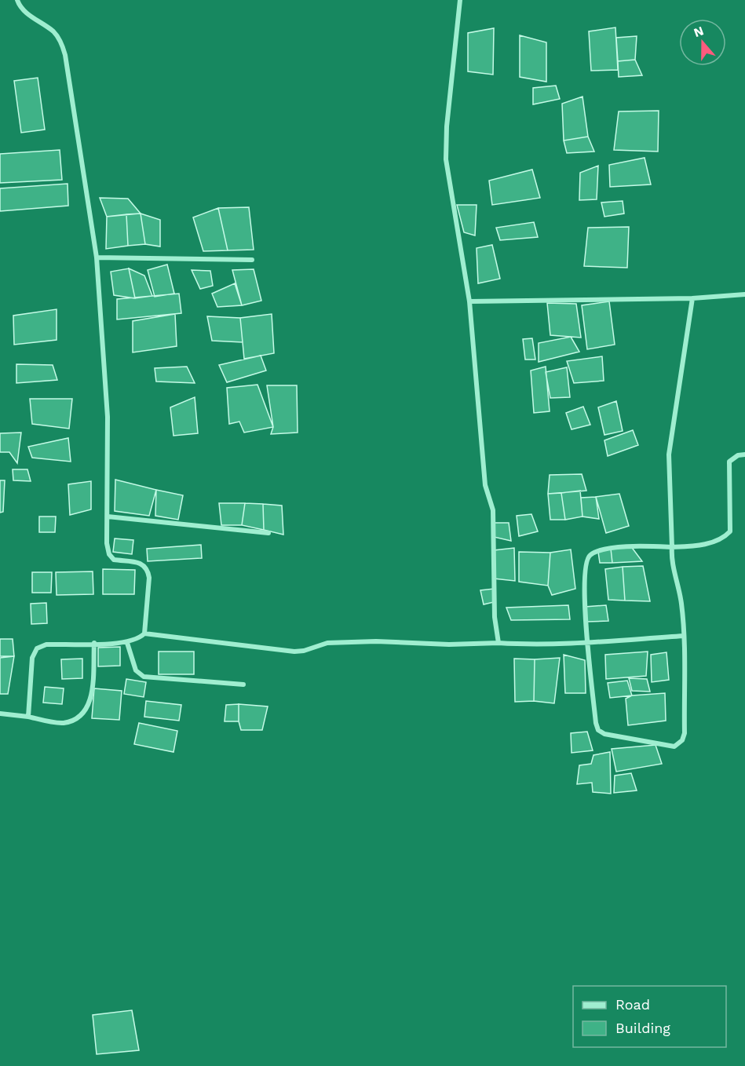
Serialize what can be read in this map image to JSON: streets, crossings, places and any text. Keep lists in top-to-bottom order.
{
  "legend": ["Road", "Building"],
  "north": "top"
}
